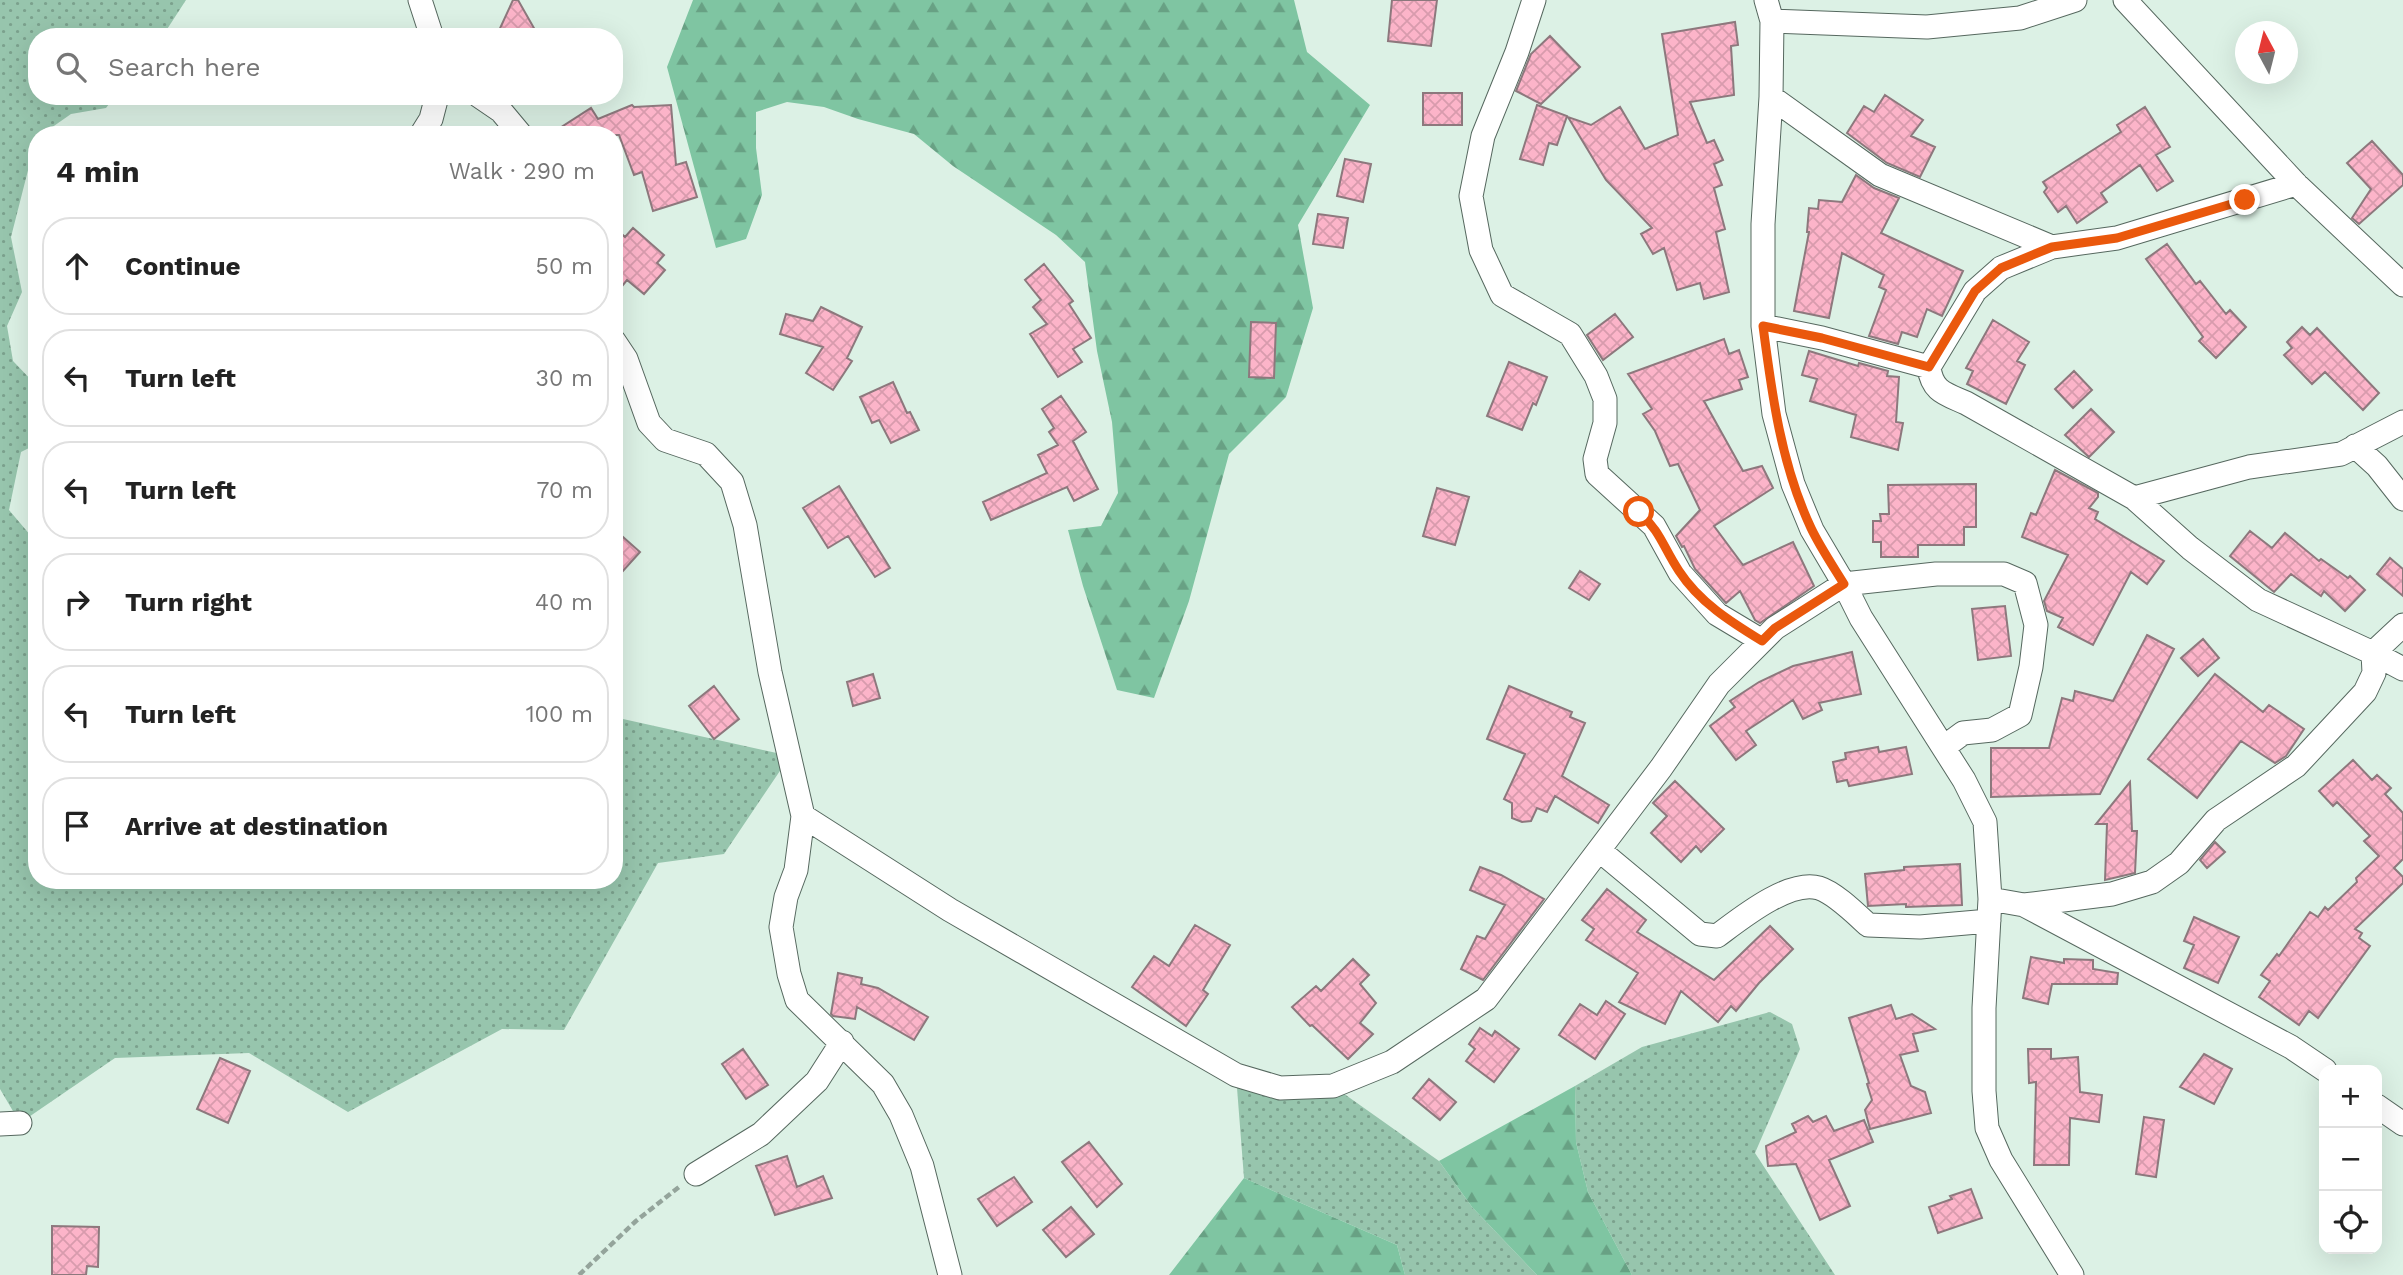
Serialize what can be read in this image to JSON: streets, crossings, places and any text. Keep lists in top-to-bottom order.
{
  "north": "top",
  "page": {
    "search": "Search here",
    "heading": ["4 min", "Walk · 290 m"],
    "list": [
      ["Continue", "50 m"],
      ["Turn left", "30 m"],
      ["Turn left", "70 m"],
      ["Turn right", "40 m"],
      ["Turn left", "100 m"],
      "Arrive at destination"
    ],
    "map_buttons": ["+", "−"]
  }
}
